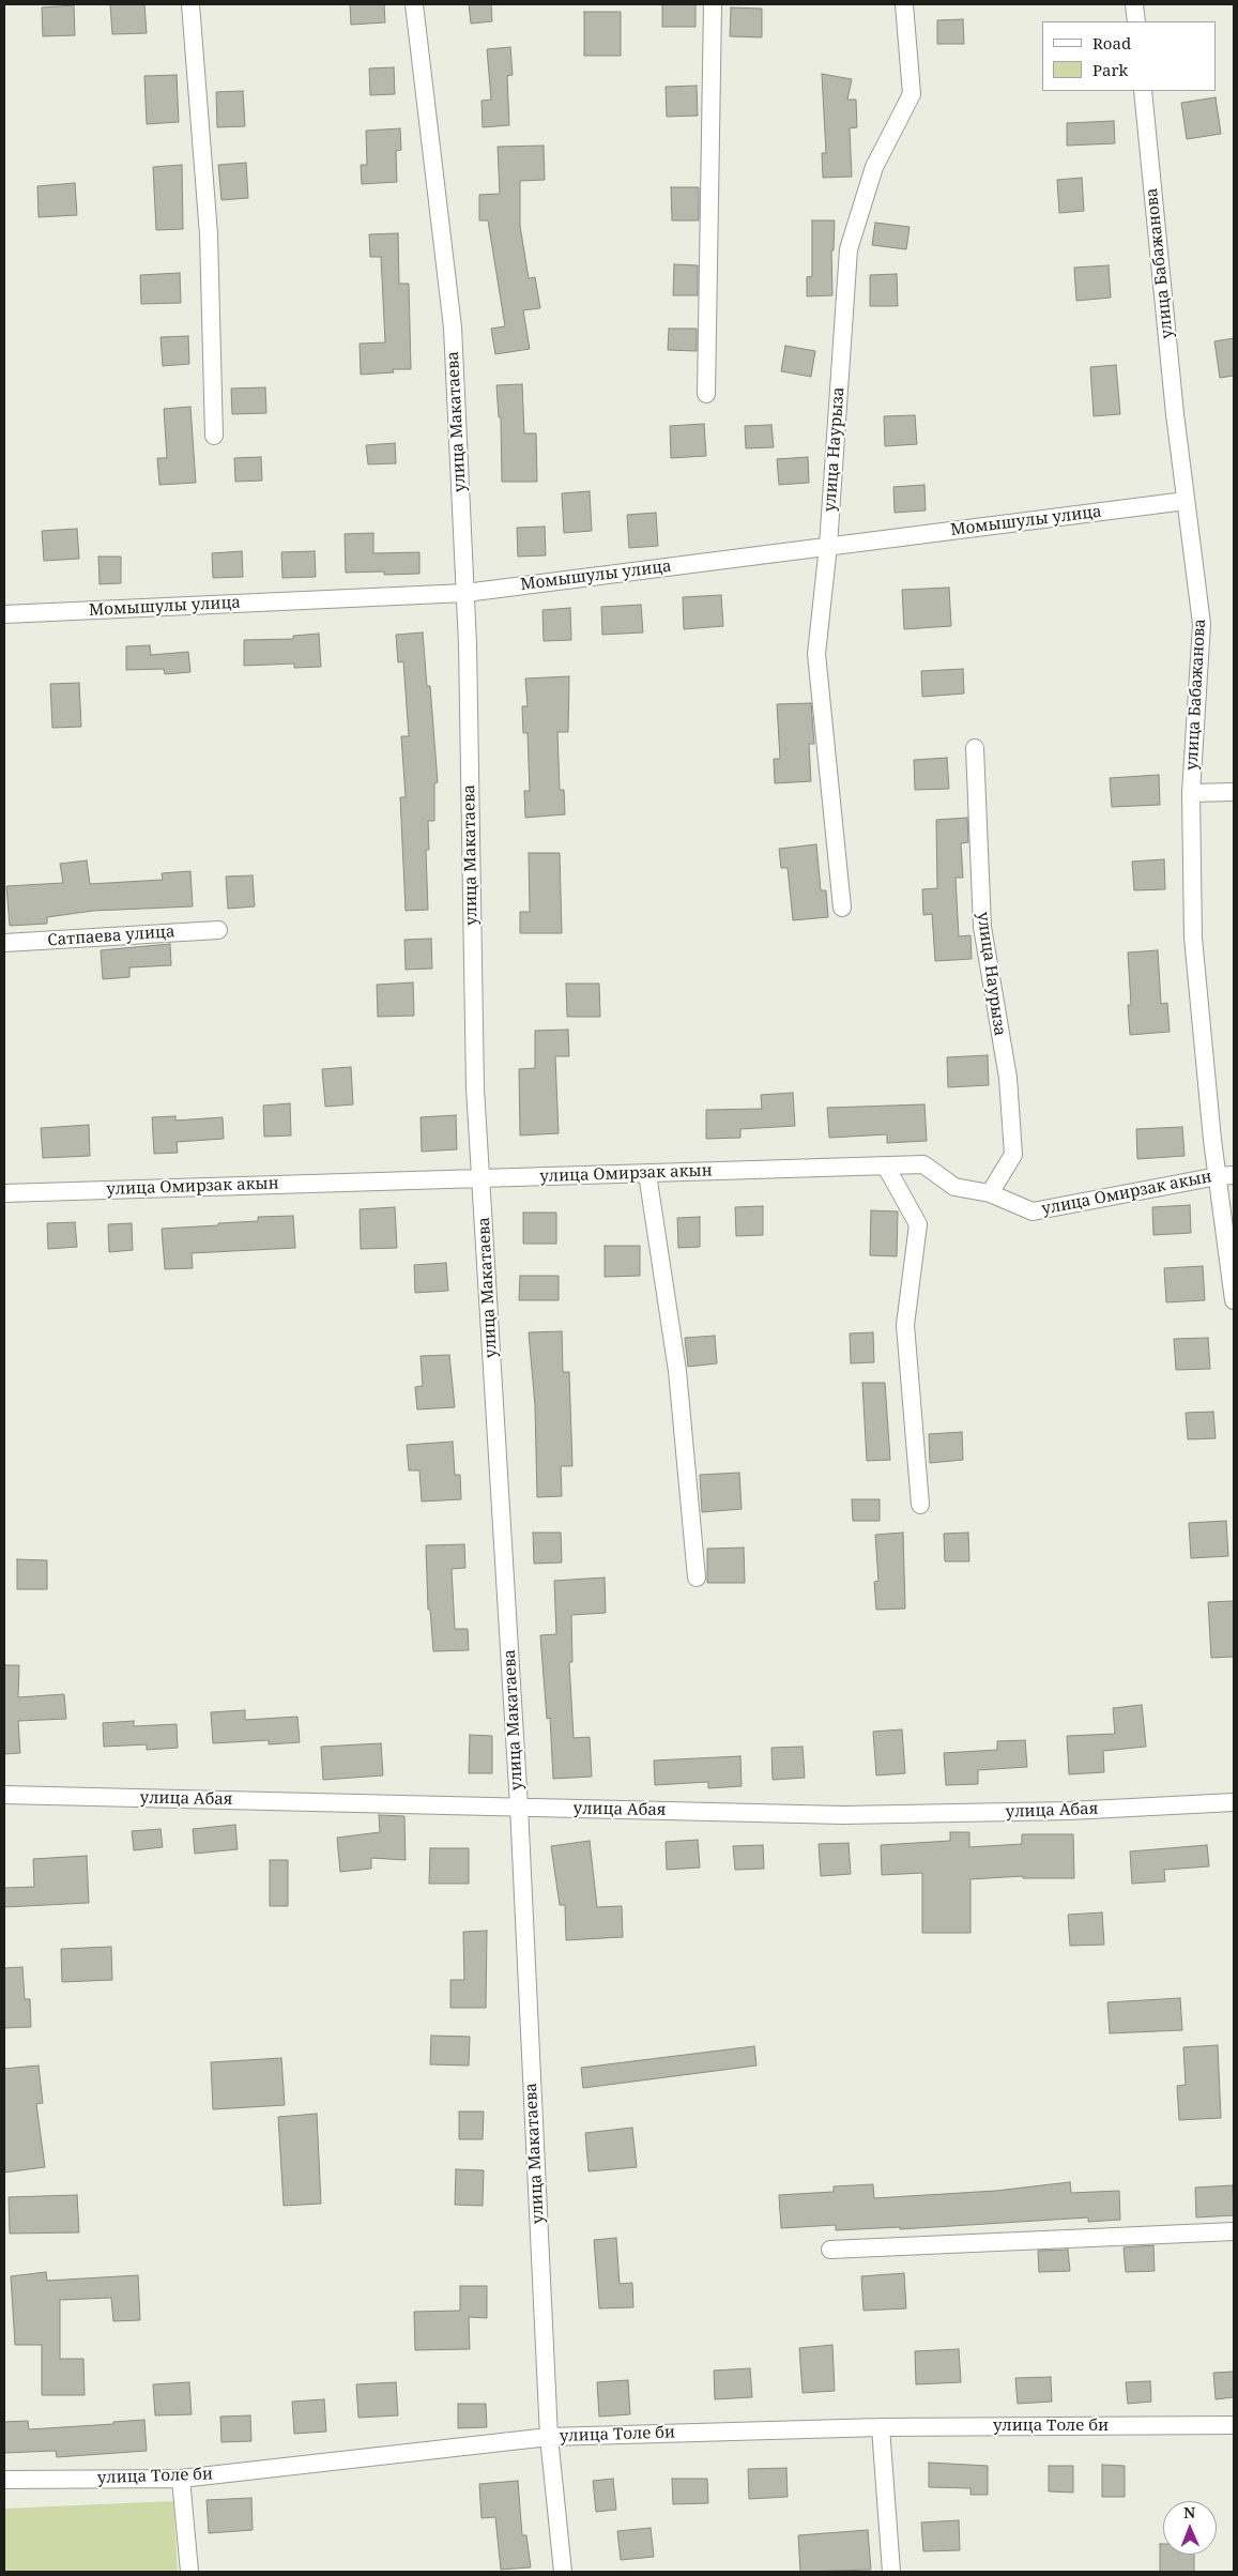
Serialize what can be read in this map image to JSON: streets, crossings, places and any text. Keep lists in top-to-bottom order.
{
  "streets": {
    "street": [
      "улица Бабажанова",
      "улица Макатаева",
      "улица Наурыза",
      "Момышулы улица",
      "Сатпаева улица",
      "улица Омирзак акын",
      "улица Абая",
      "улица Толе би"
    ]
  },
  "crossings": [
    ["улица Бабажанова", "Момышулы улица"],
    ["улица Бабажанова", "улица Омирзак акын"],
    ["улица Макатаева", "Момышулы улица"],
    ["улица Макатаева", "улица Омирзак акын"],
    ["улица Макатаева", "улица Абая"],
    ["улица Макатаева", "улица Толе би"],
    ["улица Наурыза", "Момышулы улица"],
    ["улица Наурыза", "улица Омирзак акын"]
  ],
  "legend": ["Road", "Park"],
  "north": "top"
}
